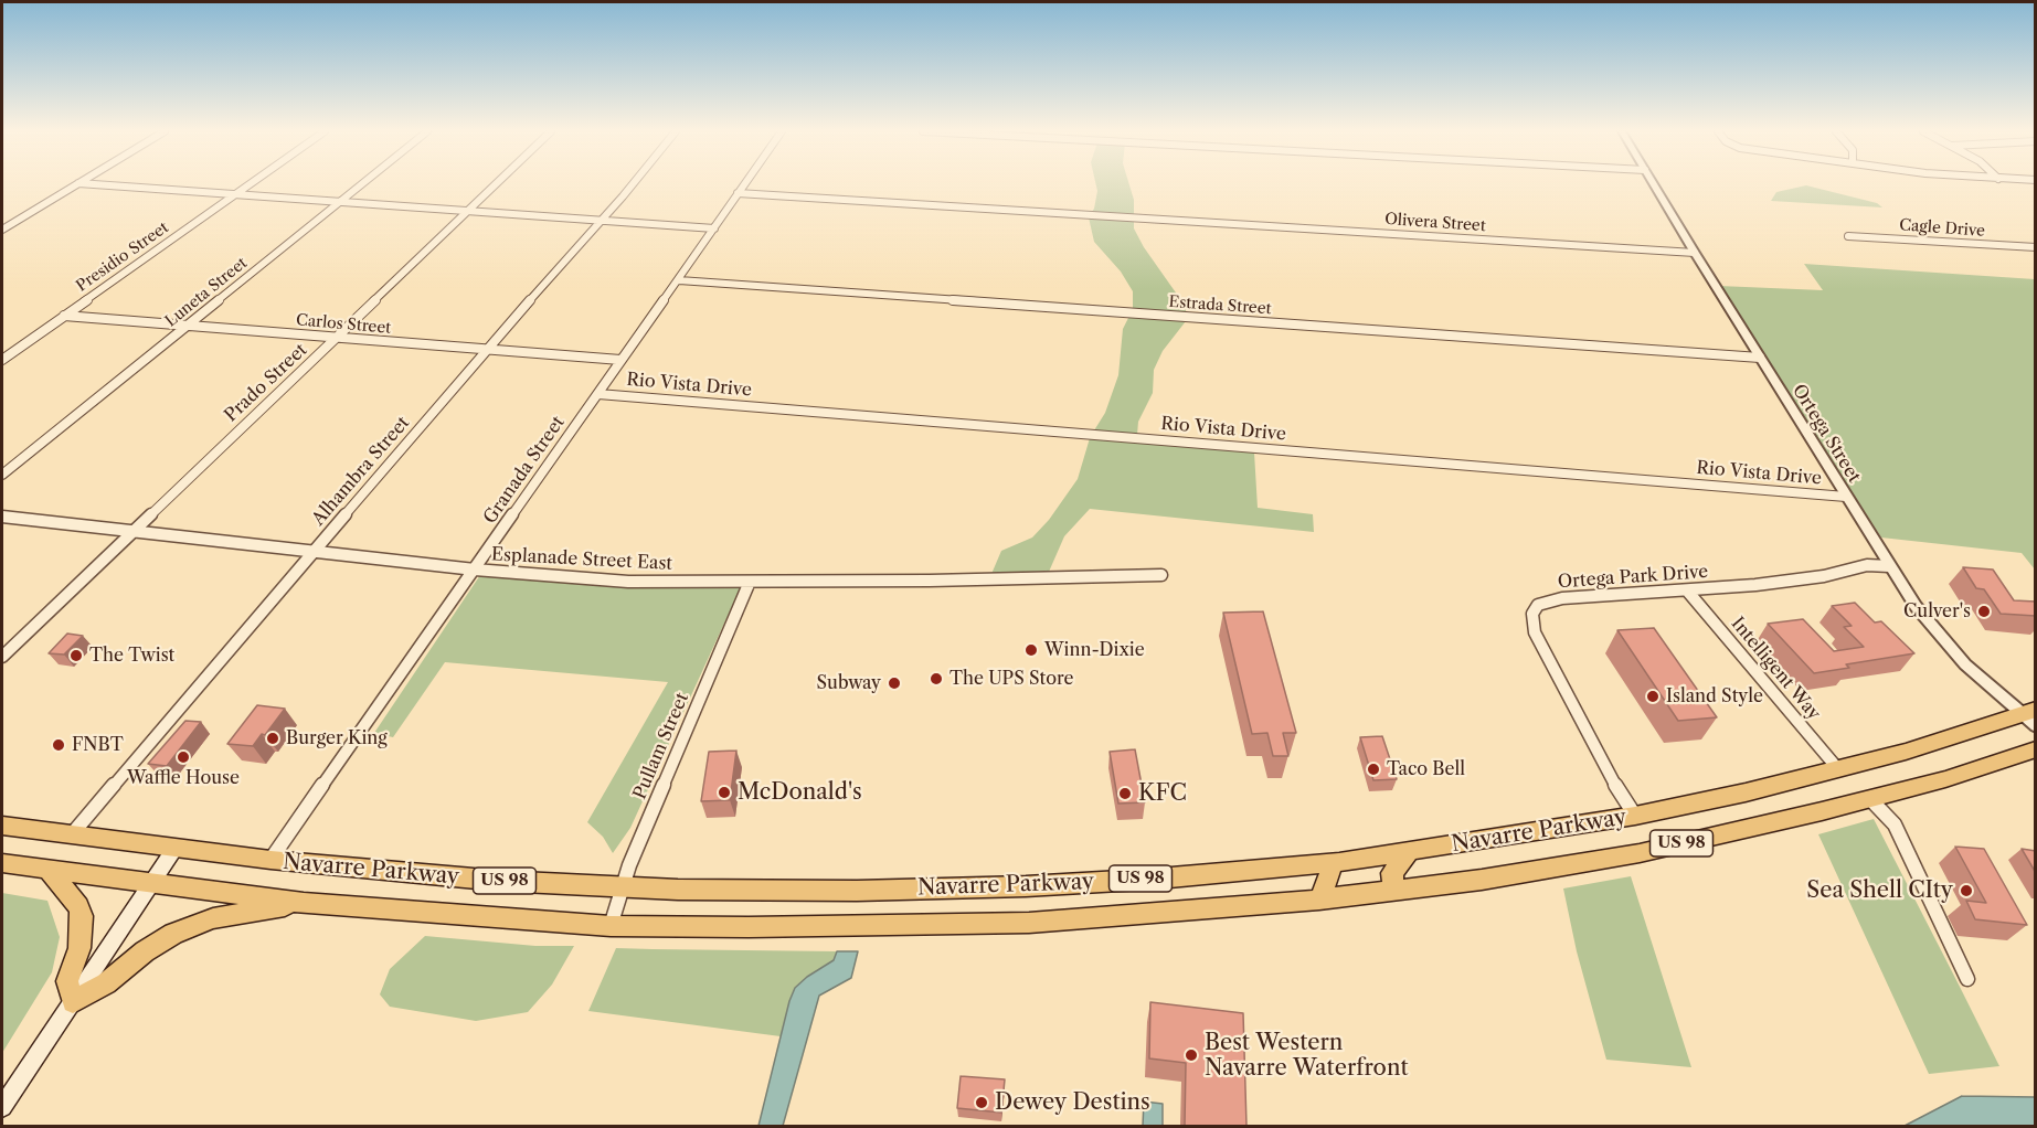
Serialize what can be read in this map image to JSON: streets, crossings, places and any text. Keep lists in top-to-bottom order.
{
  "streets": {
    "highway": ["Navarre Parkway", "US 98"],
    "street": [
      "Olivera Street",
      "Cagle Drive",
      "Presidio Street",
      "Luneta Street",
      "Estrada Street",
      "Carlos Street",
      "Prado Street",
      "Rio Vista Drive",
      "Ortega Street",
      "Granada Street",
      "Alhambra Street",
      "Esplanade Street East",
      "Ortega Park Drive",
      "Intelligent Way",
      "Pullam Street"
    ]
  },
  "crossings": [
    ["Olivera Street", "Ortega Street"],
    ["Olivera Street", "Granada Street"],
    ["Presidio Street", "Carlos Street"],
    ["Luneta Street", "Carlos Street"],
    ["Estrada Street", "Ortega Street"],
    ["Estrada Street", "Granada Street"],
    ["Carlos Street", "Prado Street"],
    ["Carlos Street", "Granada Street"],
    ["Carlos Street", "Alhambra Street"],
    ["Prado Street", "Esplanade Street East"],
    ["Rio Vista Drive", "Ortega Street"],
    ["Rio Vista Drive", "Granada Street"],
    ["Ortega Street", "Ortega Park Drive"],
    ["Ortega Street", "Navarre Parkway"],
    ["Granada Street", "Esplanade Street East"],
    ["Granada Street", "Navarre Parkway"],
    ["Alhambra Street", "Esplanade Street East"],
    ["Alhambra Street", "Navarre Parkway"],
    ["Esplanade Street East", "Pullam Street"],
    ["Ortega Park Drive", "Intelligent Way"],
    ["Ortega Park Drive", "Navarre Parkway"],
    ["Intelligent Way", "Navarre Parkway"],
    ["Pullam Street", "Navarre Parkway"]
  ],
  "places": [
    "Culver's",
    "Winn-Dixie",
    "The Twist",
    "The UPS Store",
    "Subway",
    "Island Style",
    "Burger King",
    "FNBT",
    "Waffle House",
    "Taco Bell",
    "McDonald's",
    "KFC",
    "Sea Shell CIty",
    "Best Western Navarre Waterfront",
    "Dewey Destins"
  ]
}
